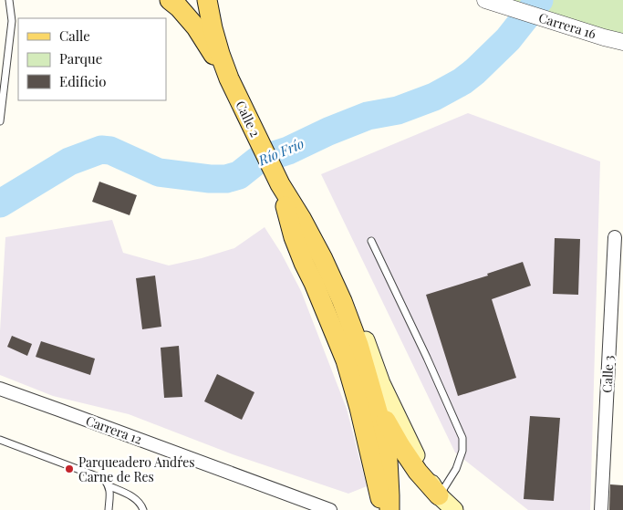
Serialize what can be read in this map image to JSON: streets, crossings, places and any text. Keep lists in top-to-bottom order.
{
  "streets": {
    "main road": ["Calle 2"],
    "street": ["Carrera 16", "Calle 3", "Carrera 12"]
  },
  "water": ["Río Frío"],
  "places": ["Parqueadero Andŕes Carne de Res"],
  "legend": ["Calle", "Parque", "Edificio"]
}
